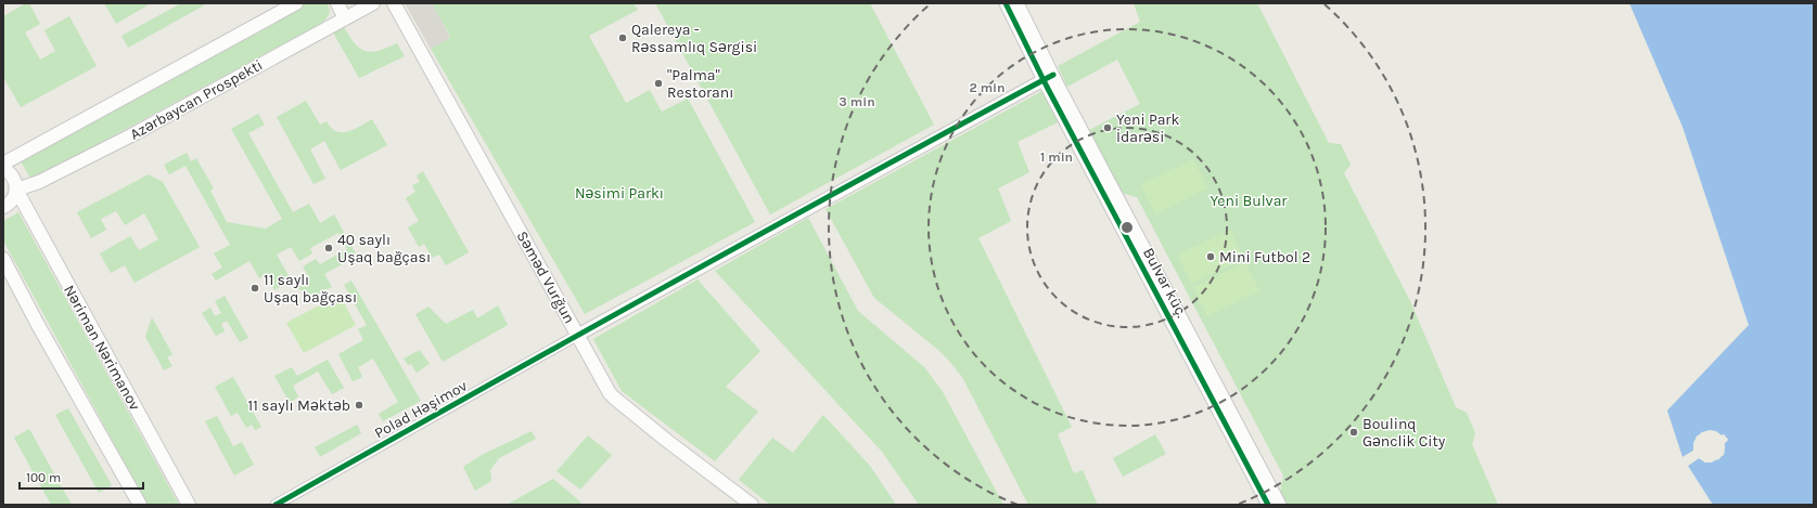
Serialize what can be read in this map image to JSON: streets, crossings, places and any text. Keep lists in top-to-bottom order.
{
  "streets": {
    "main road": ["Azərbaycan Prospekti", "Səməd Vurğun", "Nəriman Nərimanov"],
    "street": ["Bulvar küç.", "Polad Həşimov"]
  },
  "crossings": [
    ["Azərbaycan Prospekti", "Nəriman Nərimanov"],
    ["Səməd Vurğun", "Polad Həşimov"]
  ],
  "parks": ["Nəsimi Parkı", "Yeni Bulvar"],
  "places": [
    "Qalereya - Rəssamlıq Sərgisi",
    "\"Palma\" Restoranı",
    "Yeni Park İdarəsi",
    "40 saylı Uşaq bağçası",
    "Mini Futbol 2",
    "11 saylı Uşaq bağçası",
    "11 saylı Məktəb",
    "Boulinq Gənclik City"
  ],
  "scale_bar": "100 m",
  "rings": ["2 min", "3 min", "1 min"]
}
